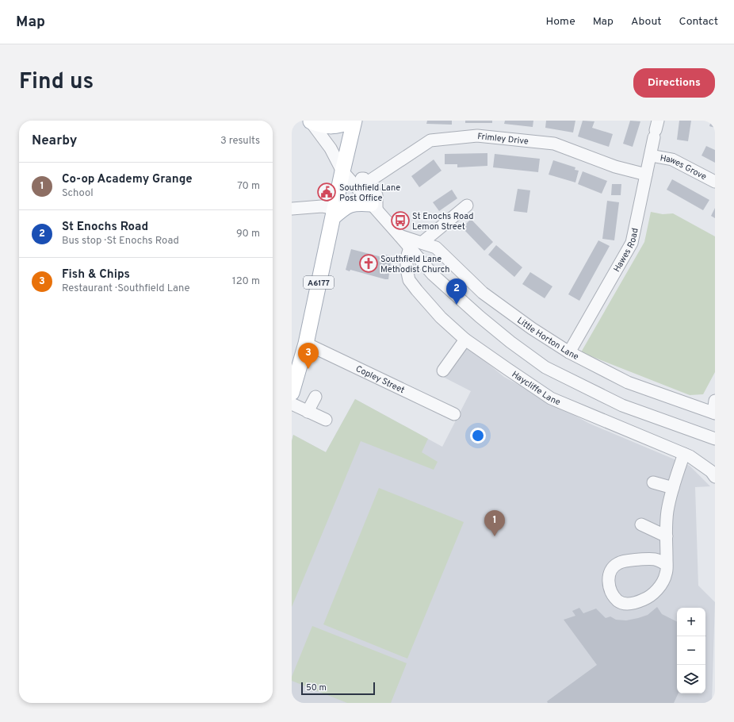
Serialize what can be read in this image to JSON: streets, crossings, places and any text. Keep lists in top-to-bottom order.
{
  "streets": {
    "main road": ["A6177"],
    "street": [
      "Frimley Drive",
      "Hawes Grove",
      "Hawes Road",
      "Little Horton Lane",
      "Copley Street",
      "Haycliffe Lane"
    ]
  },
  "crossings": [
    ["Frimley Drive", "Hawes Road"],
    ["Hawes Grove", "Hawes Road"],
    ["Hawes Road", "Little Horton Lane"],
    ["A6177", "Copley Street"]
  ],
  "places": {
    "public building": ["Southfield Lane Post Office"],
    "bus stop": ["St Enochs Road Lemon Street"],
    "church": ["Southfield Lane Methodist Church"]
  },
  "scale_bar": "50 m",
  "page": {
    "header": "Map",
    "nav": [
      "Home",
      "Map",
      "About",
      "Contact"
    ],
    "title": "Find us",
    "buttons": "Directions",
    "heading": ["Nearby", "3 results"],
    "list": [
      {
        "mark": "1",
        "name": "Co-op Academy Grange",
        "note": "School",
        "value": "70 m"
      },
      {
        "mark": "2",
        "name": "St Enochs Road",
        "note": "Bus stop · St Enochs Road",
        "value": "90 m"
      },
      {
        "mark": "3",
        "name": "Fish & Chips",
        "note": "Restaurant · Southfield Lane",
        "value": "120 m"
      }
    ],
    "pins": ["2", "3", "1"],
    "map_buttons": ["+", "−"],
    "scale": "50 m"
  }
}
